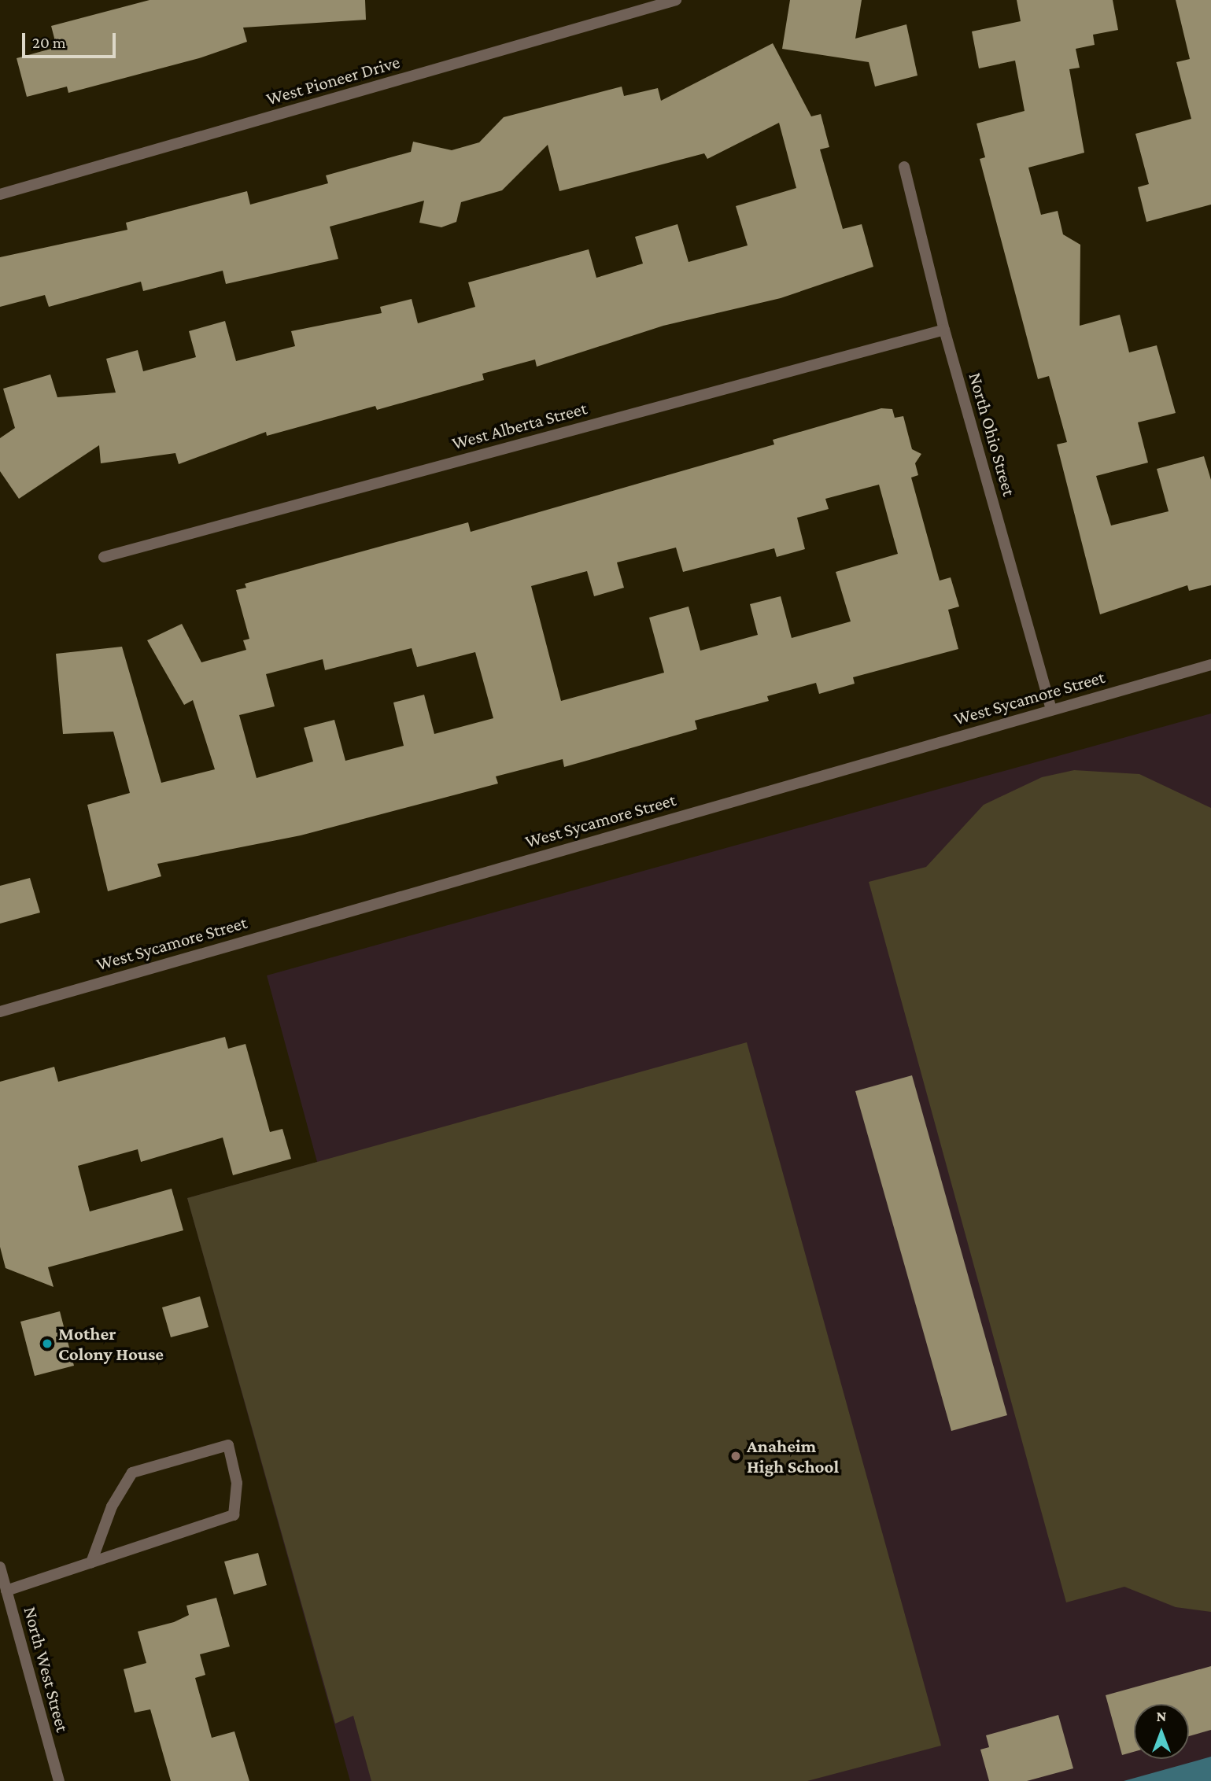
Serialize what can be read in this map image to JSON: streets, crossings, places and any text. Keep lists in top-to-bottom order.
{
  "streets": {
    "street": [
      "West Pioneer Drive",
      "West Alberta Street",
      "North Ohio Street",
      "West Sycamore Street",
      "North West Street"
    ]
  },
  "crossings": [
    ["West Alberta Street", "North Ohio Street"],
    ["North Ohio Street", "West Sycamore Street"]
  ],
  "places": ["Mother Colony House", "Anaheim High School"],
  "scale_bar": "20 m",
  "north": "top"
}
